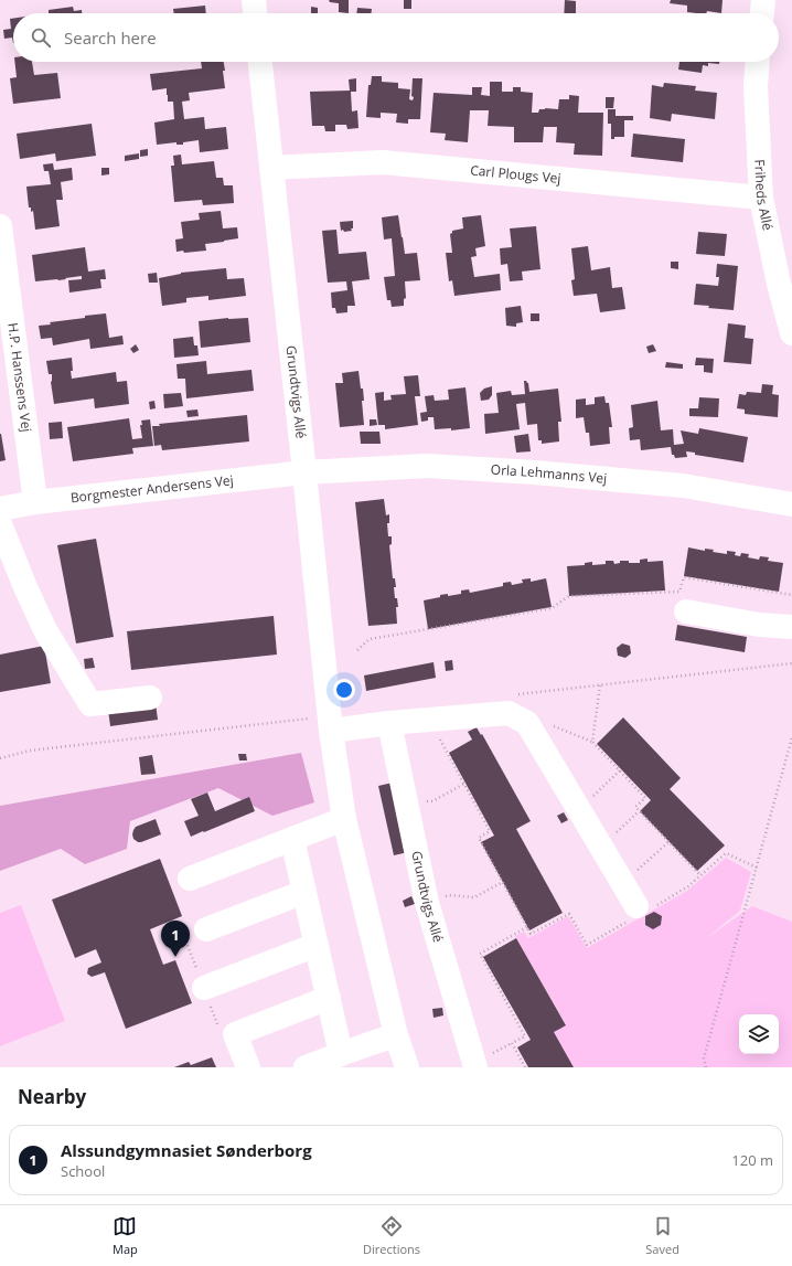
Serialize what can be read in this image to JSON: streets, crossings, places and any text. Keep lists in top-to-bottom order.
{
  "streets": {
    "street": [
      "Carl Plougs Vej",
      "Friheds Allé",
      "H.P. Hanssens Vej",
      "Grundtvigs Allé",
      "Orla Lehmanns Vej",
      "Borgmester Andersens Vej"
    ]
  },
  "crossings": [
    ["Carl Plougs Vej", "Friheds Allé"],
    ["Carl Plougs Vej", "Grundtvigs Allé"],
    ["H.P. Hanssens Vej", "Borgmester Andersens Vej"],
    ["Grundtvigs Allé", "Orla Lehmanns Vej"],
    ["Grundtvigs Allé", "Borgmester Andersens Vej"],
    ["Orla Lehmanns Vej", "Borgmester Andersens Vej"]
  ],
  "page": {
    "search": "Search here",
    "pins": "1",
    "heading": "Nearby",
    "list": [
      {
        "mark": "1",
        "name": "Alssundgymnasiet Sønderborg",
        "note": "School",
        "value": "120 m"
      }
    ],
    "nav": ["Map", "Directions", "Saved"]
  }
}
